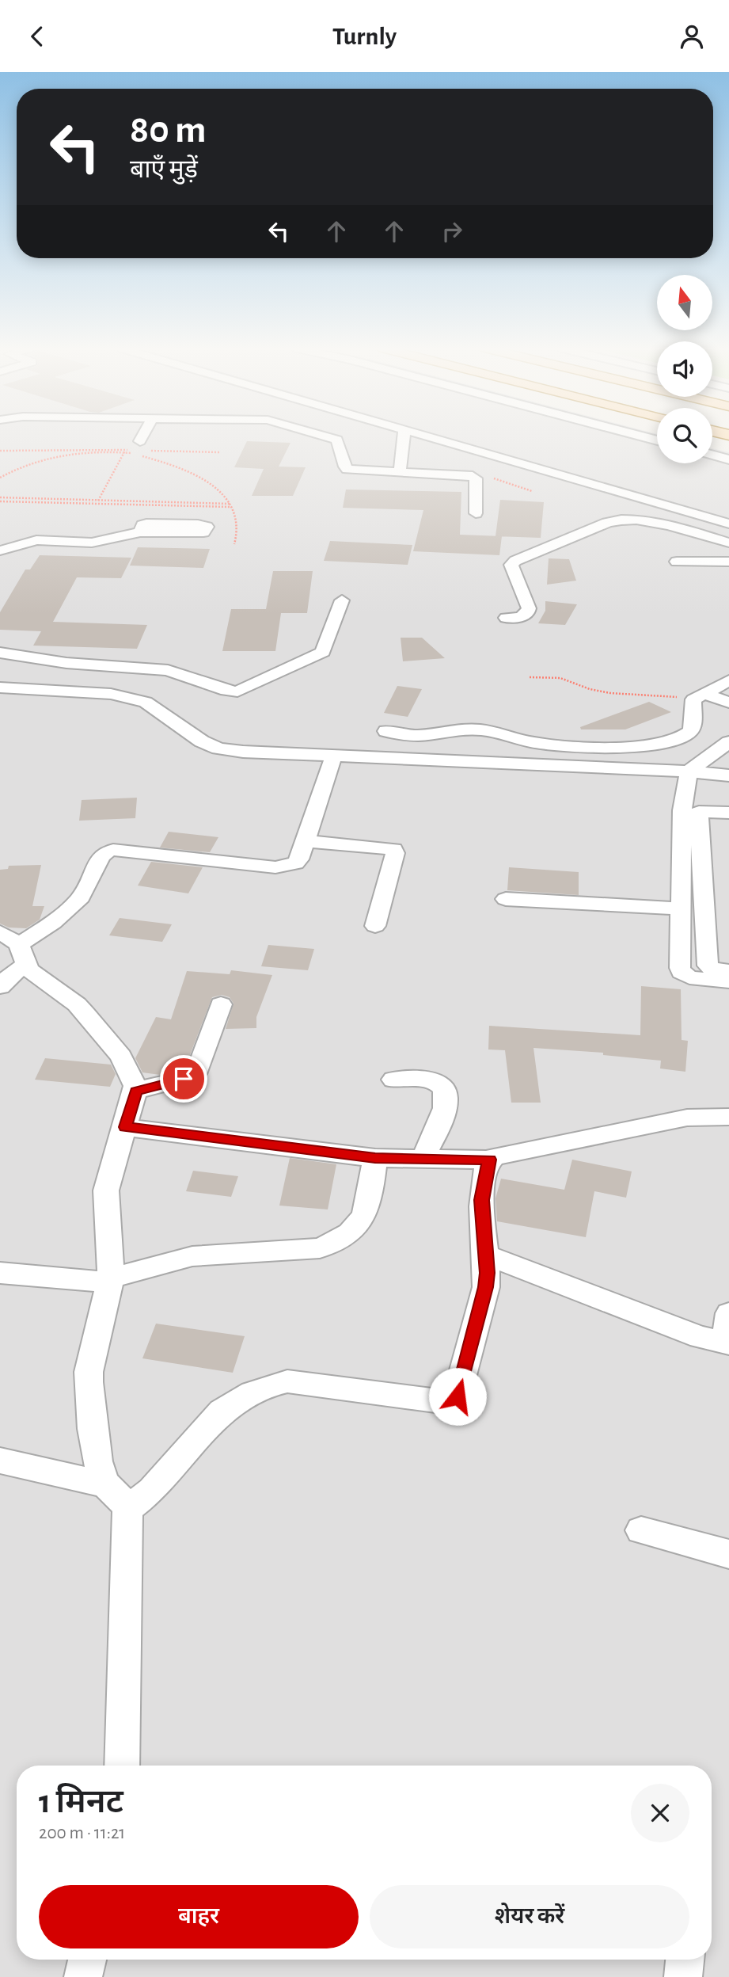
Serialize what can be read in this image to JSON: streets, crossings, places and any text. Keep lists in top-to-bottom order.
{
  "north": "top",
  "page": {
    "header": "Turnly",
    "turn": ["80 m", "बाएँ मुड़ें"],
    "heading": ["1 मिनट", "200 m · 11:21"],
    "buttons": ["बाहर", "शेयर करें"]
  }
}
